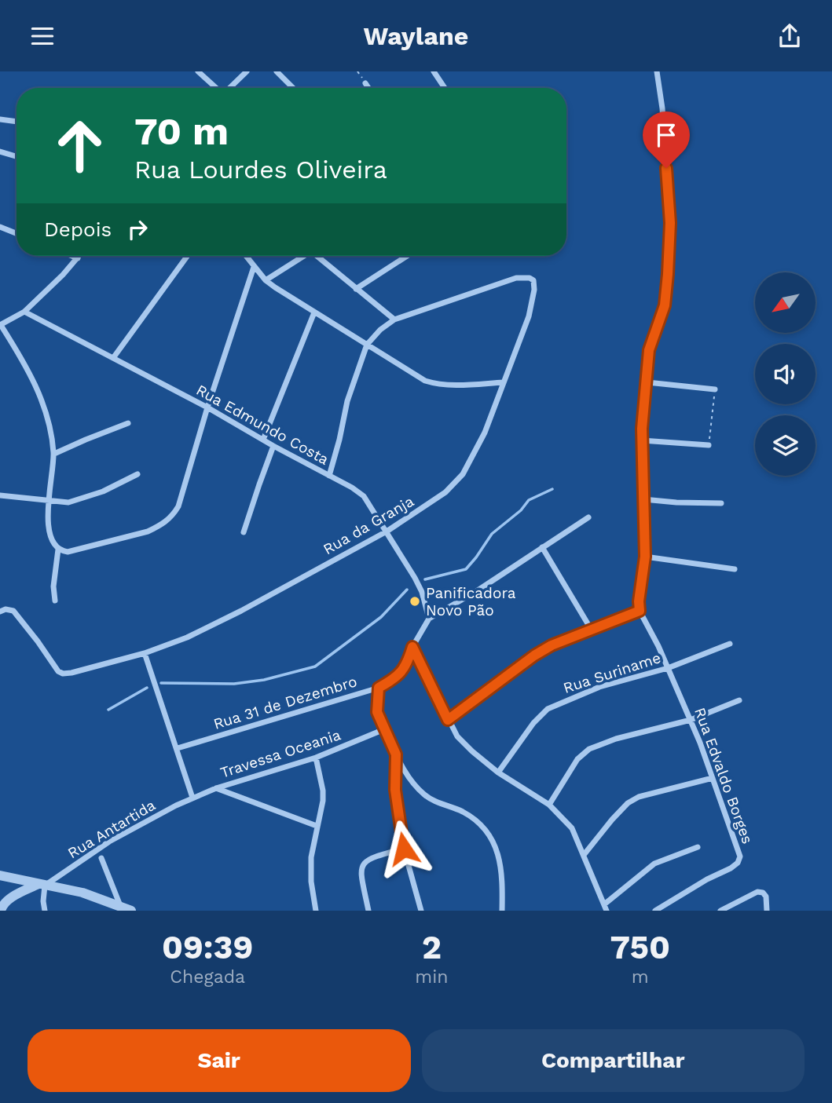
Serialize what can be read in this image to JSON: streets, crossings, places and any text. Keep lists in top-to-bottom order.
{
  "streets": {
    "street": [
      "Rua Edmundo Costa",
      "Rua da Granja",
      "Rua Suriname",
      "Rua 31 de Dezembro",
      "Travessa Oceania",
      "Rua Edvaldo Borges",
      "Rua Antartida"
    ]
  },
  "crossings": [
    ["Rua Edmundo Costa", "Rua da Granja"],
    ["Rua Edmundo Costa", "Rua 31 de Dezembro"],
    ["Rua Suriname", "Rua Edvaldo Borges"],
    ["Travessa Oceania", "Rua Antartida"]
  ],
  "places": ["Panificadora Novo Pão"],
  "north": "bottom left",
  "page": {
    "header": "Waylane",
    "turn": ["70 m", "Rua Lourdes Oliveira"],
    "then": "Depois",
    "eta": [
      "09:39",
      "Chegada",
      "2",
      "min",
      "750",
      "m"
    ],
    "buttons": ["Sair", "Compartilhar"]
  }
}
